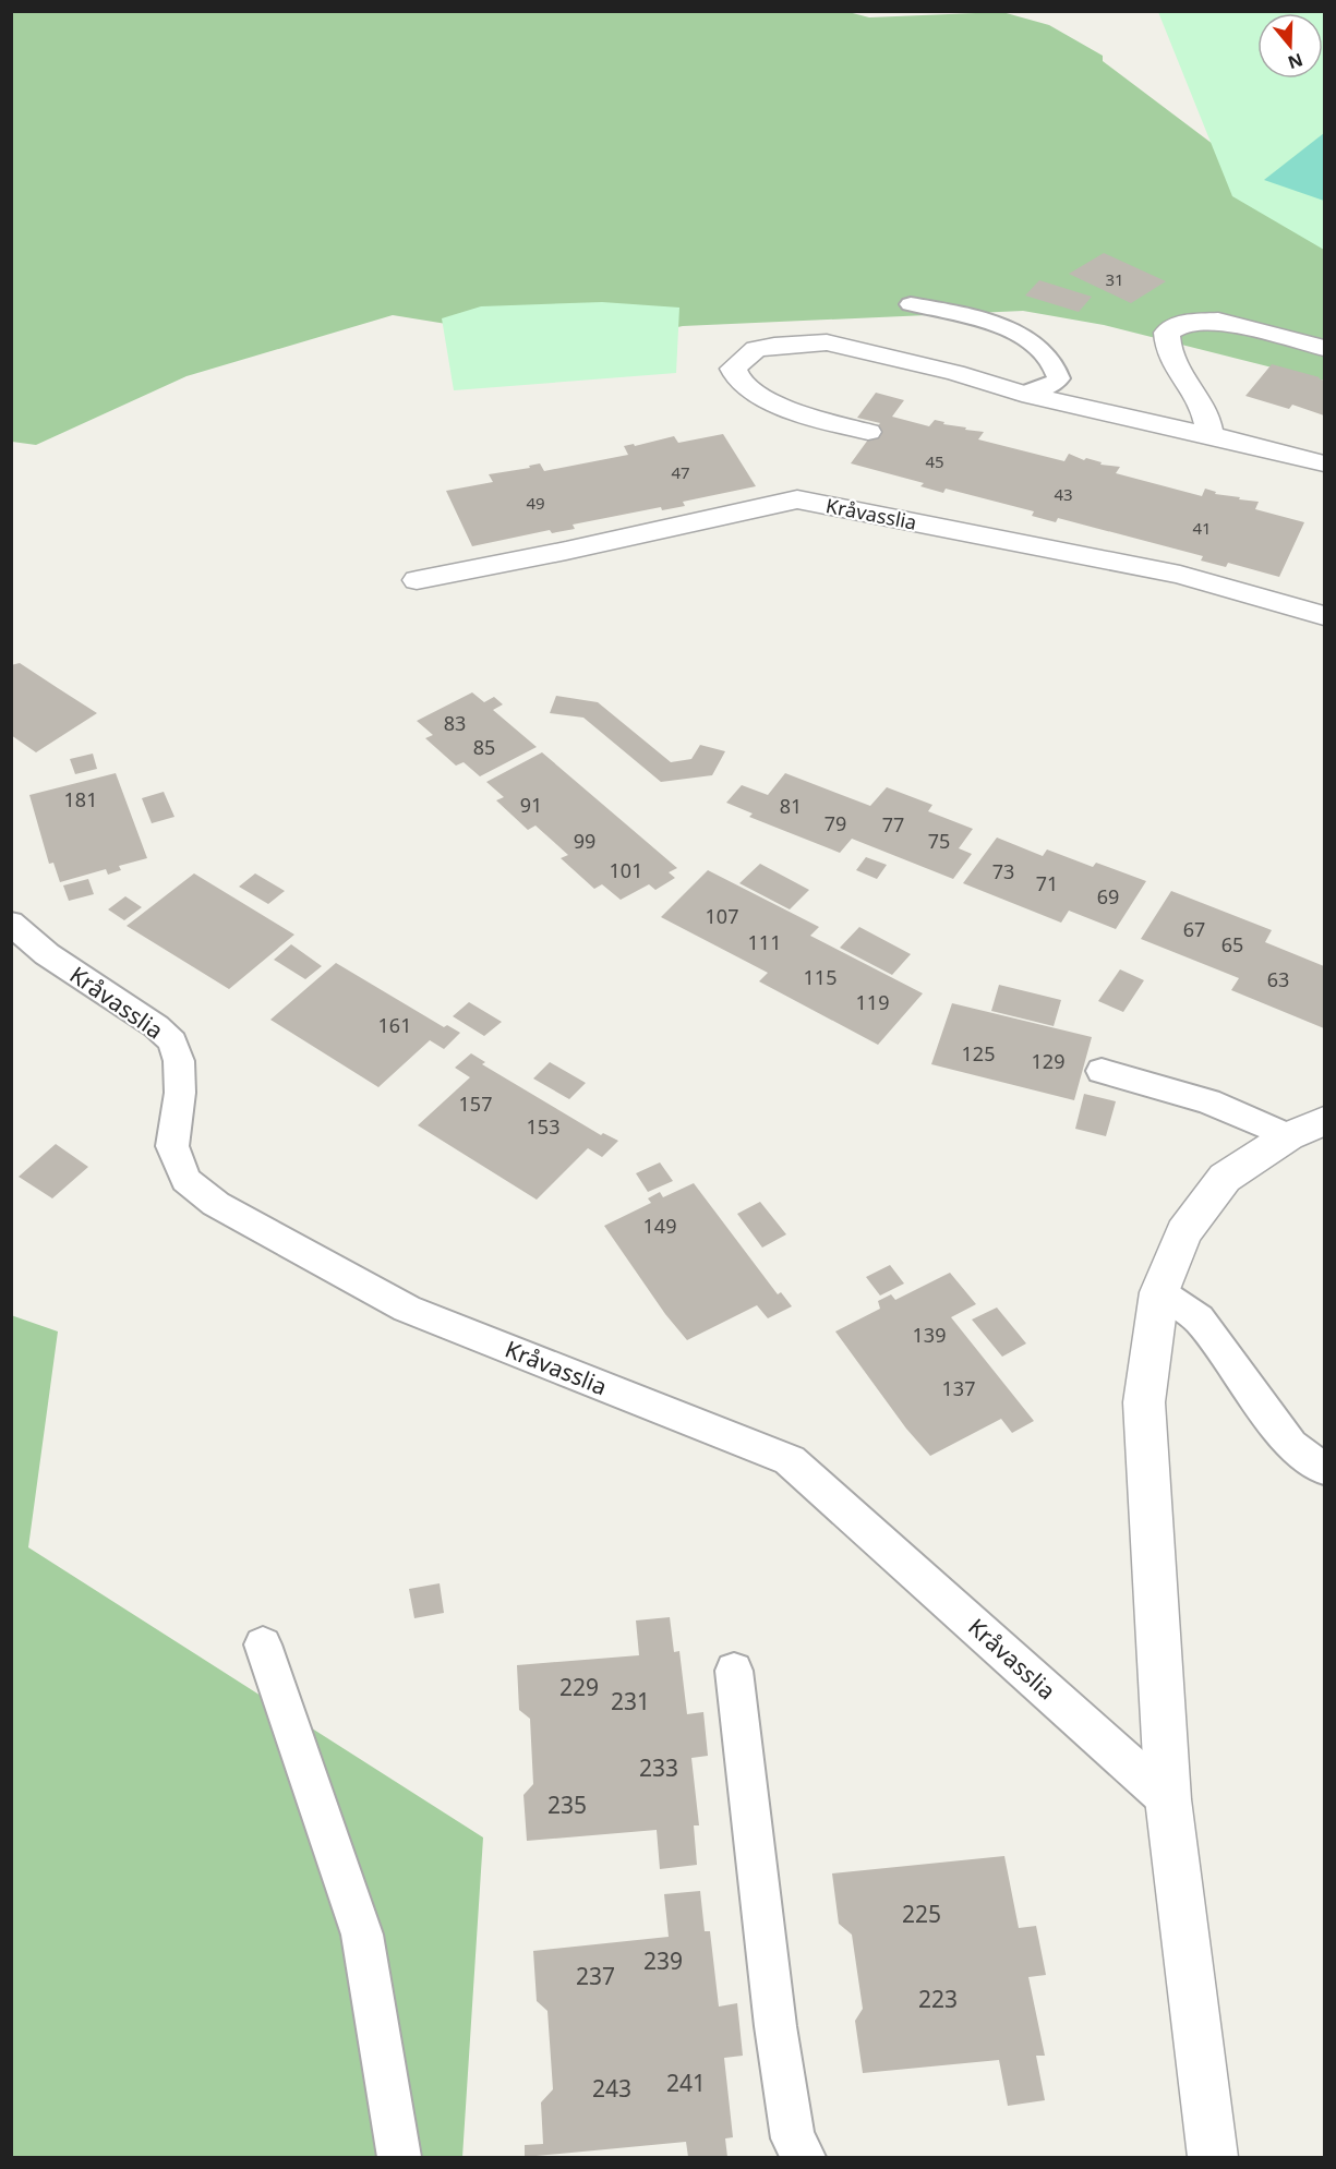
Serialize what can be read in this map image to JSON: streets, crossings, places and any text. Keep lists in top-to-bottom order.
{
  "streets": {
    "street": ["Kråvasslia"]
  },
  "house_numbers": [
    "31",
    "45",
    "47",
    "43",
    "49",
    "41",
    "83",
    "85",
    "181",
    "91",
    "81",
    "79",
    "77",
    "99",
    "75",
    "101",
    "73",
    "71",
    "69",
    "107",
    "67",
    "111",
    "65",
    "115",
    "63",
    "119",
    "161",
    "125",
    "129",
    "157",
    "153",
    "149",
    "139",
    "137",
    "229",
    "231",
    "233",
    "235",
    "225",
    "239",
    "237",
    "223",
    "241",
    "243"
  ],
  "north": "bottom"
}
